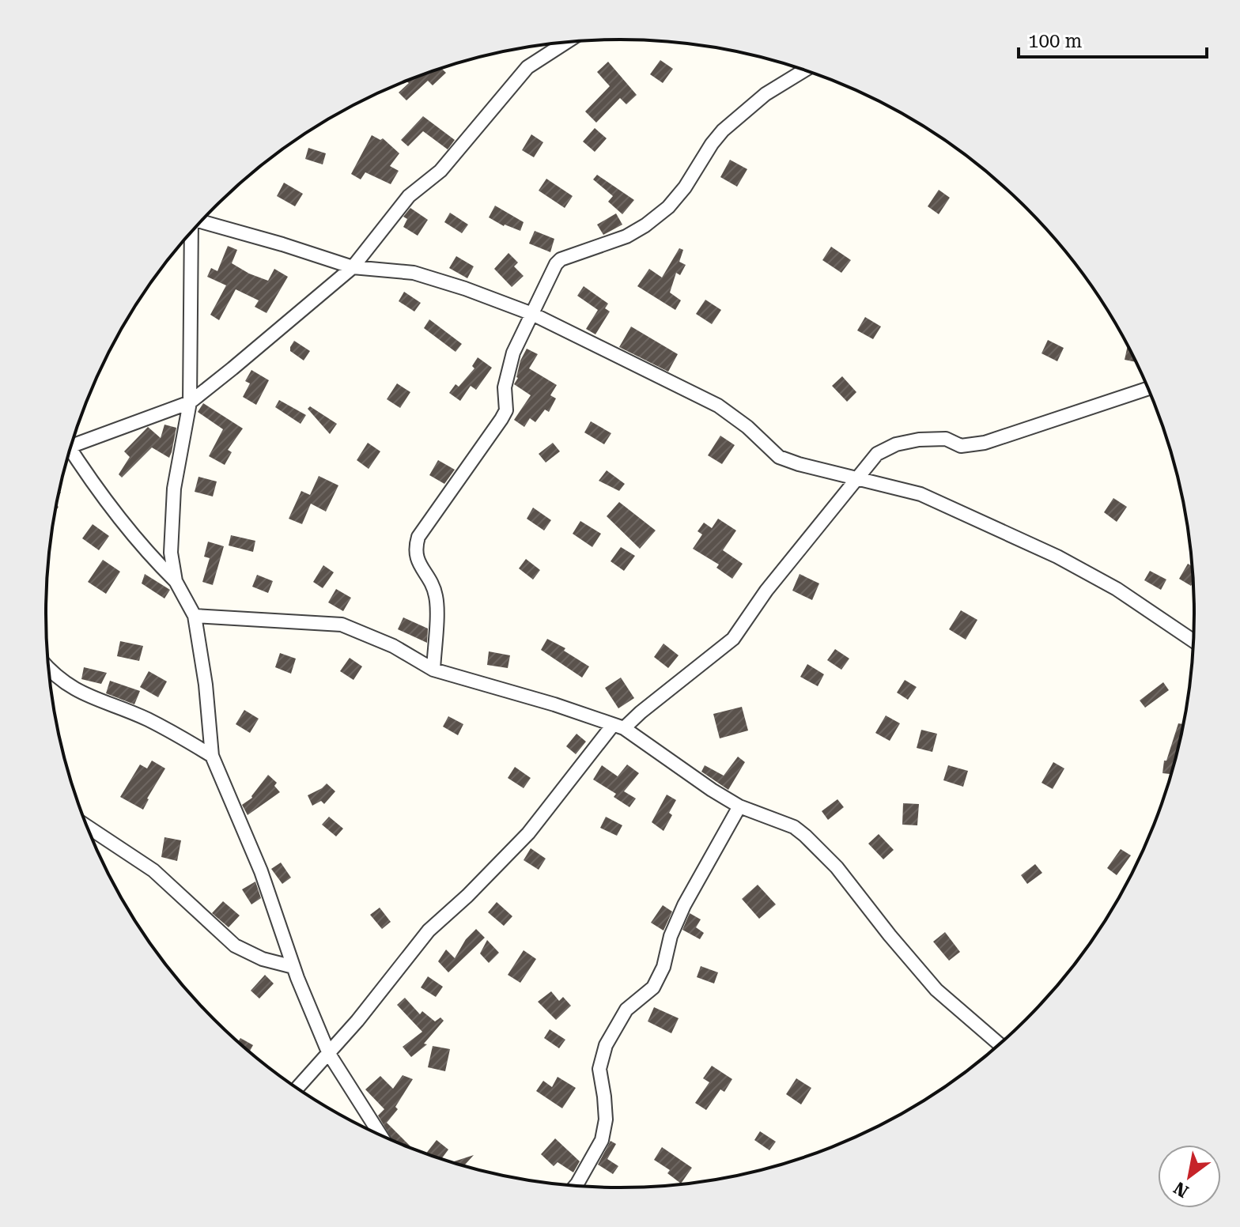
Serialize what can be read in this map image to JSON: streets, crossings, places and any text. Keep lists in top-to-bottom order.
{
  "scale_bar": "100 m",
  "north": "bottom left"
}
